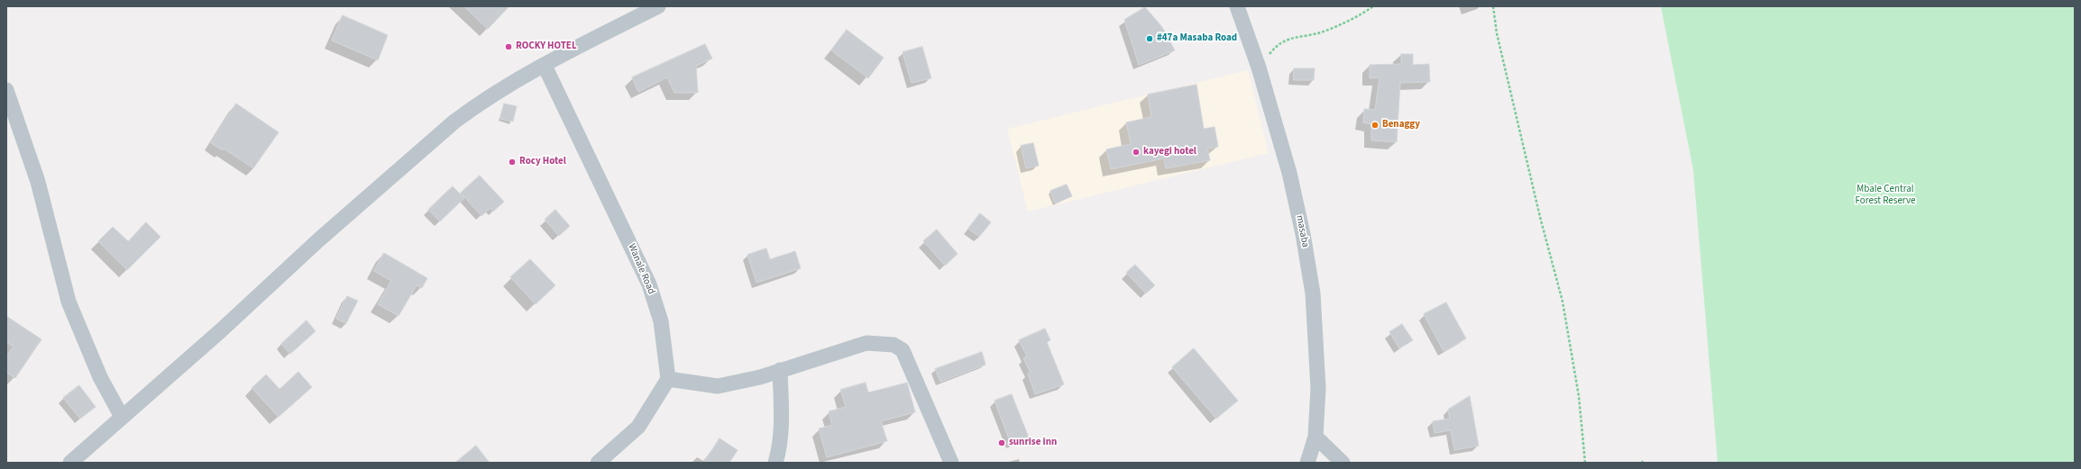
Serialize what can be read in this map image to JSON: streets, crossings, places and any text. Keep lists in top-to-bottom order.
{
  "streets": {
    "street": ["masaba", "Wanale Road"]
  },
  "parks": ["Mbale Central Forest Reserve"],
  "places": [
    "#47a Masaba Road",
    "ROCKY HOTEL",
    "Benaggy",
    "kayegi hotel",
    "Rocy Hotel",
    "sunrise inn"
  ]
}
